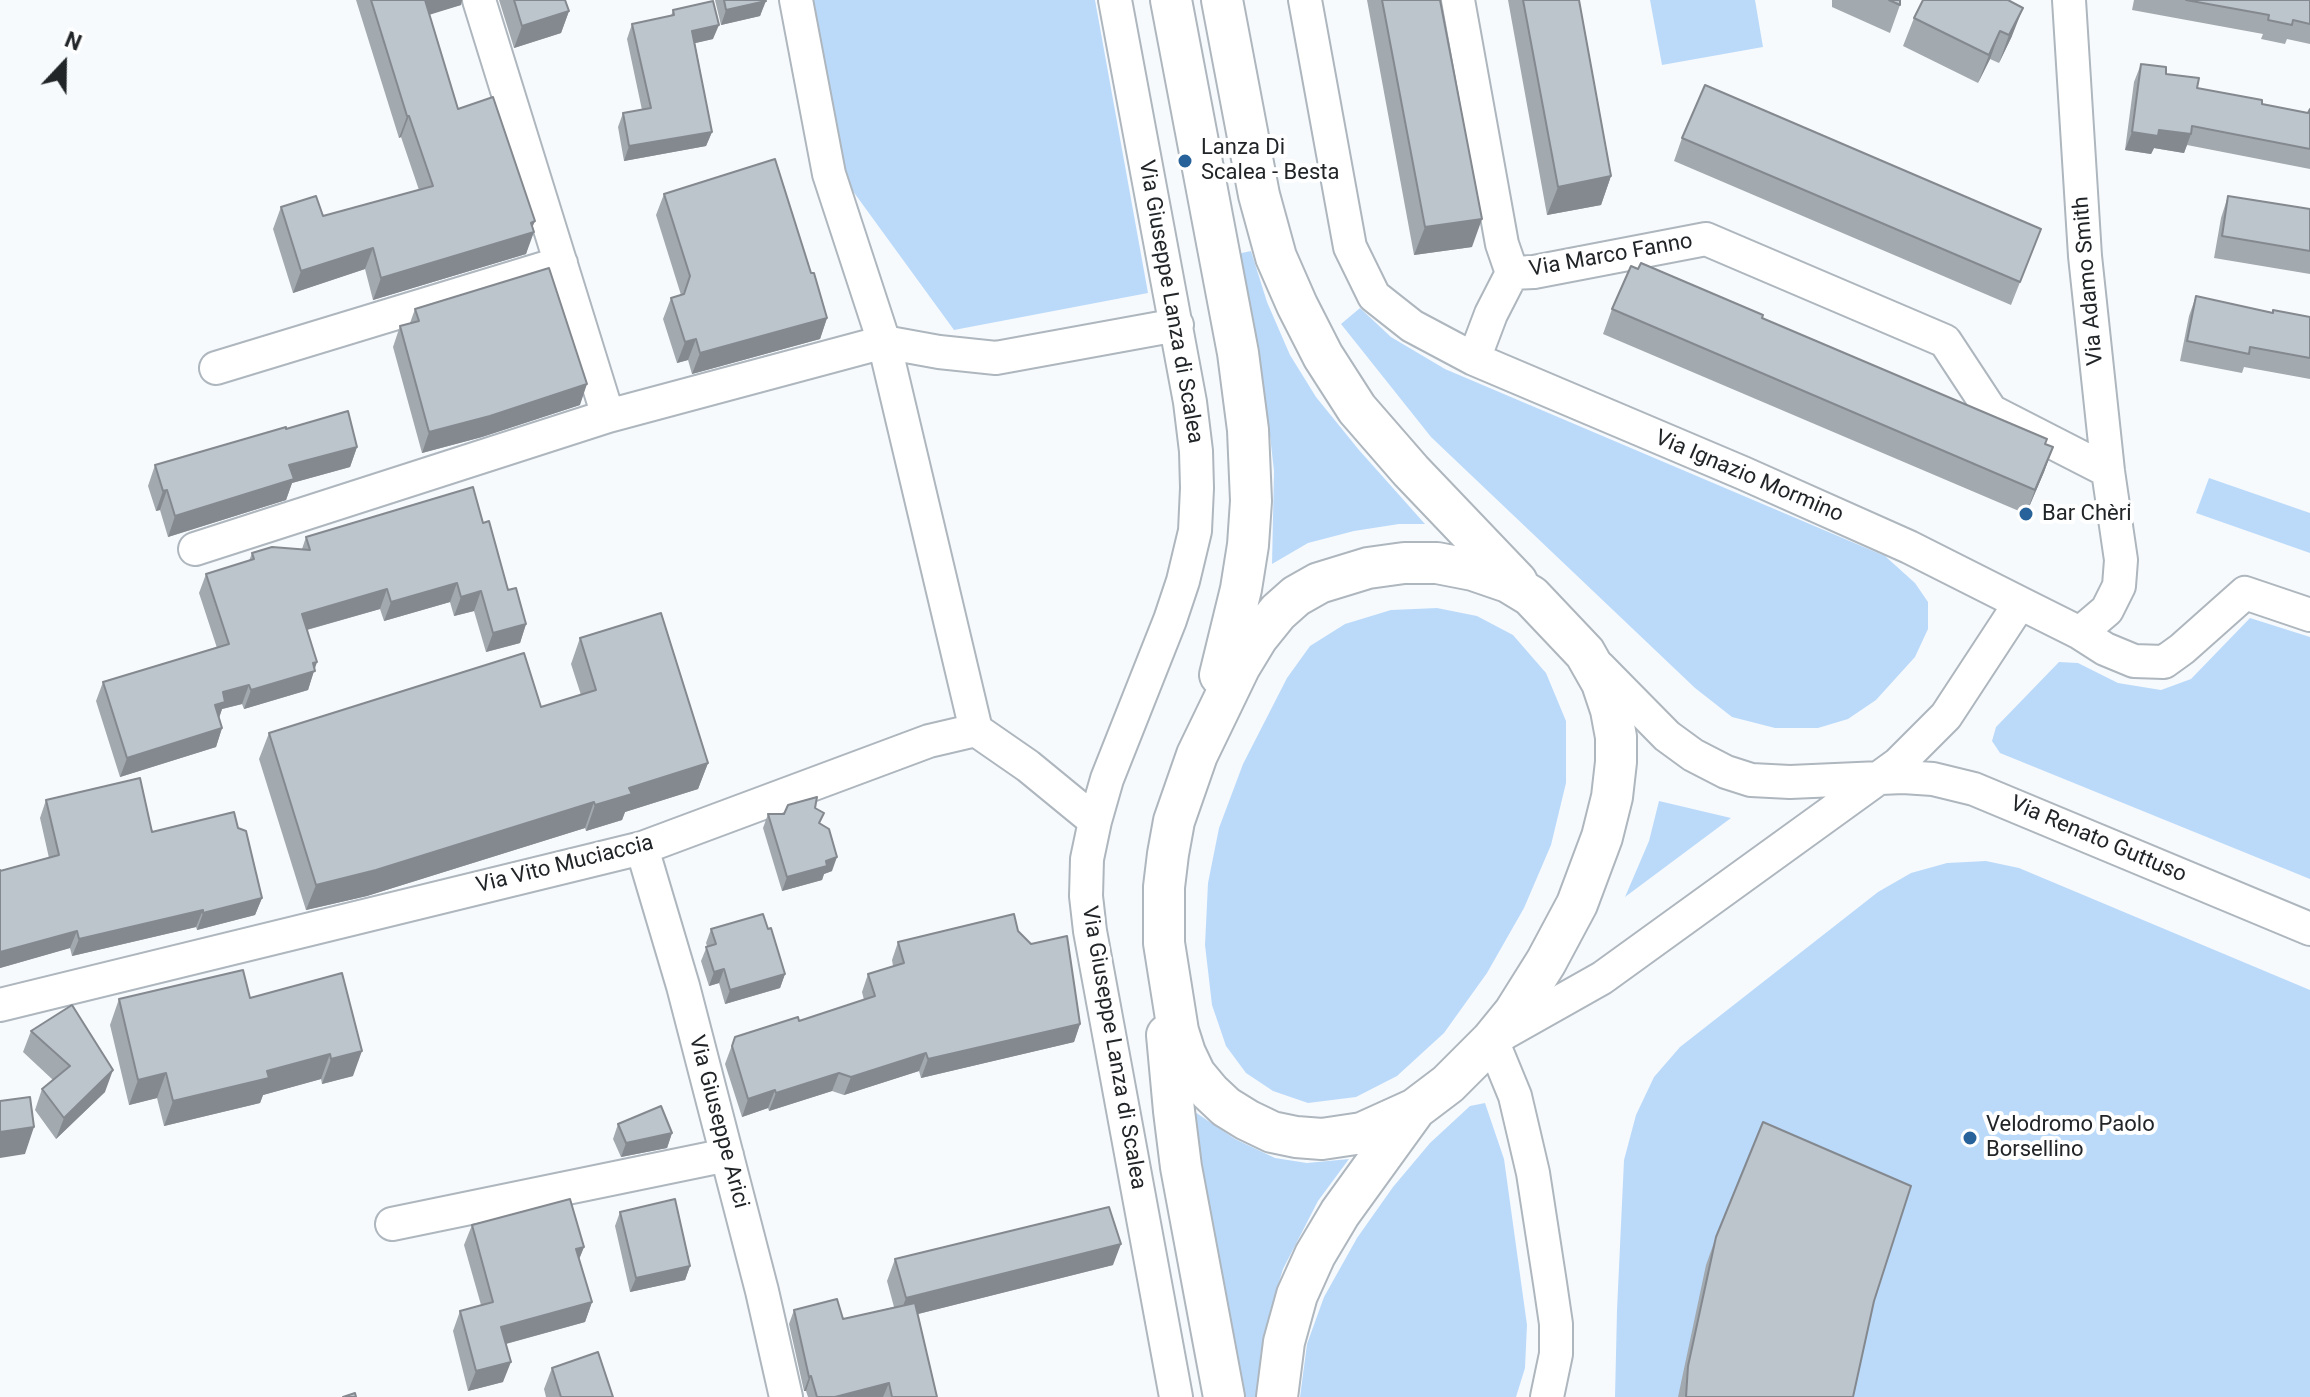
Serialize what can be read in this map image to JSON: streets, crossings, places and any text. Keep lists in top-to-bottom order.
{
  "streets": {
    "street": [
      "Via Marco Fanno",
      "Via Adamo Smith",
      "Via Giuseppe Lanza di Scalea",
      "Via Ignazio Mormino",
      "Via Renato Guttuso",
      "Via Vito Muciaccia",
      "Via Giuseppe Arici"
    ]
  },
  "crossings": [
    ["Via Marco Fanno", "Via Adamo Smith"],
    ["Via Adamo Smith", "Via Ignazio Mormino"],
    ["Via Vito Muciaccia", "Via Giuseppe Arici"]
  ],
  "places": ["Lanza Di Scalea - Besta", "Bar Chèri", "Velodromo Paolo Borsellino"],
  "north": "top"
}
